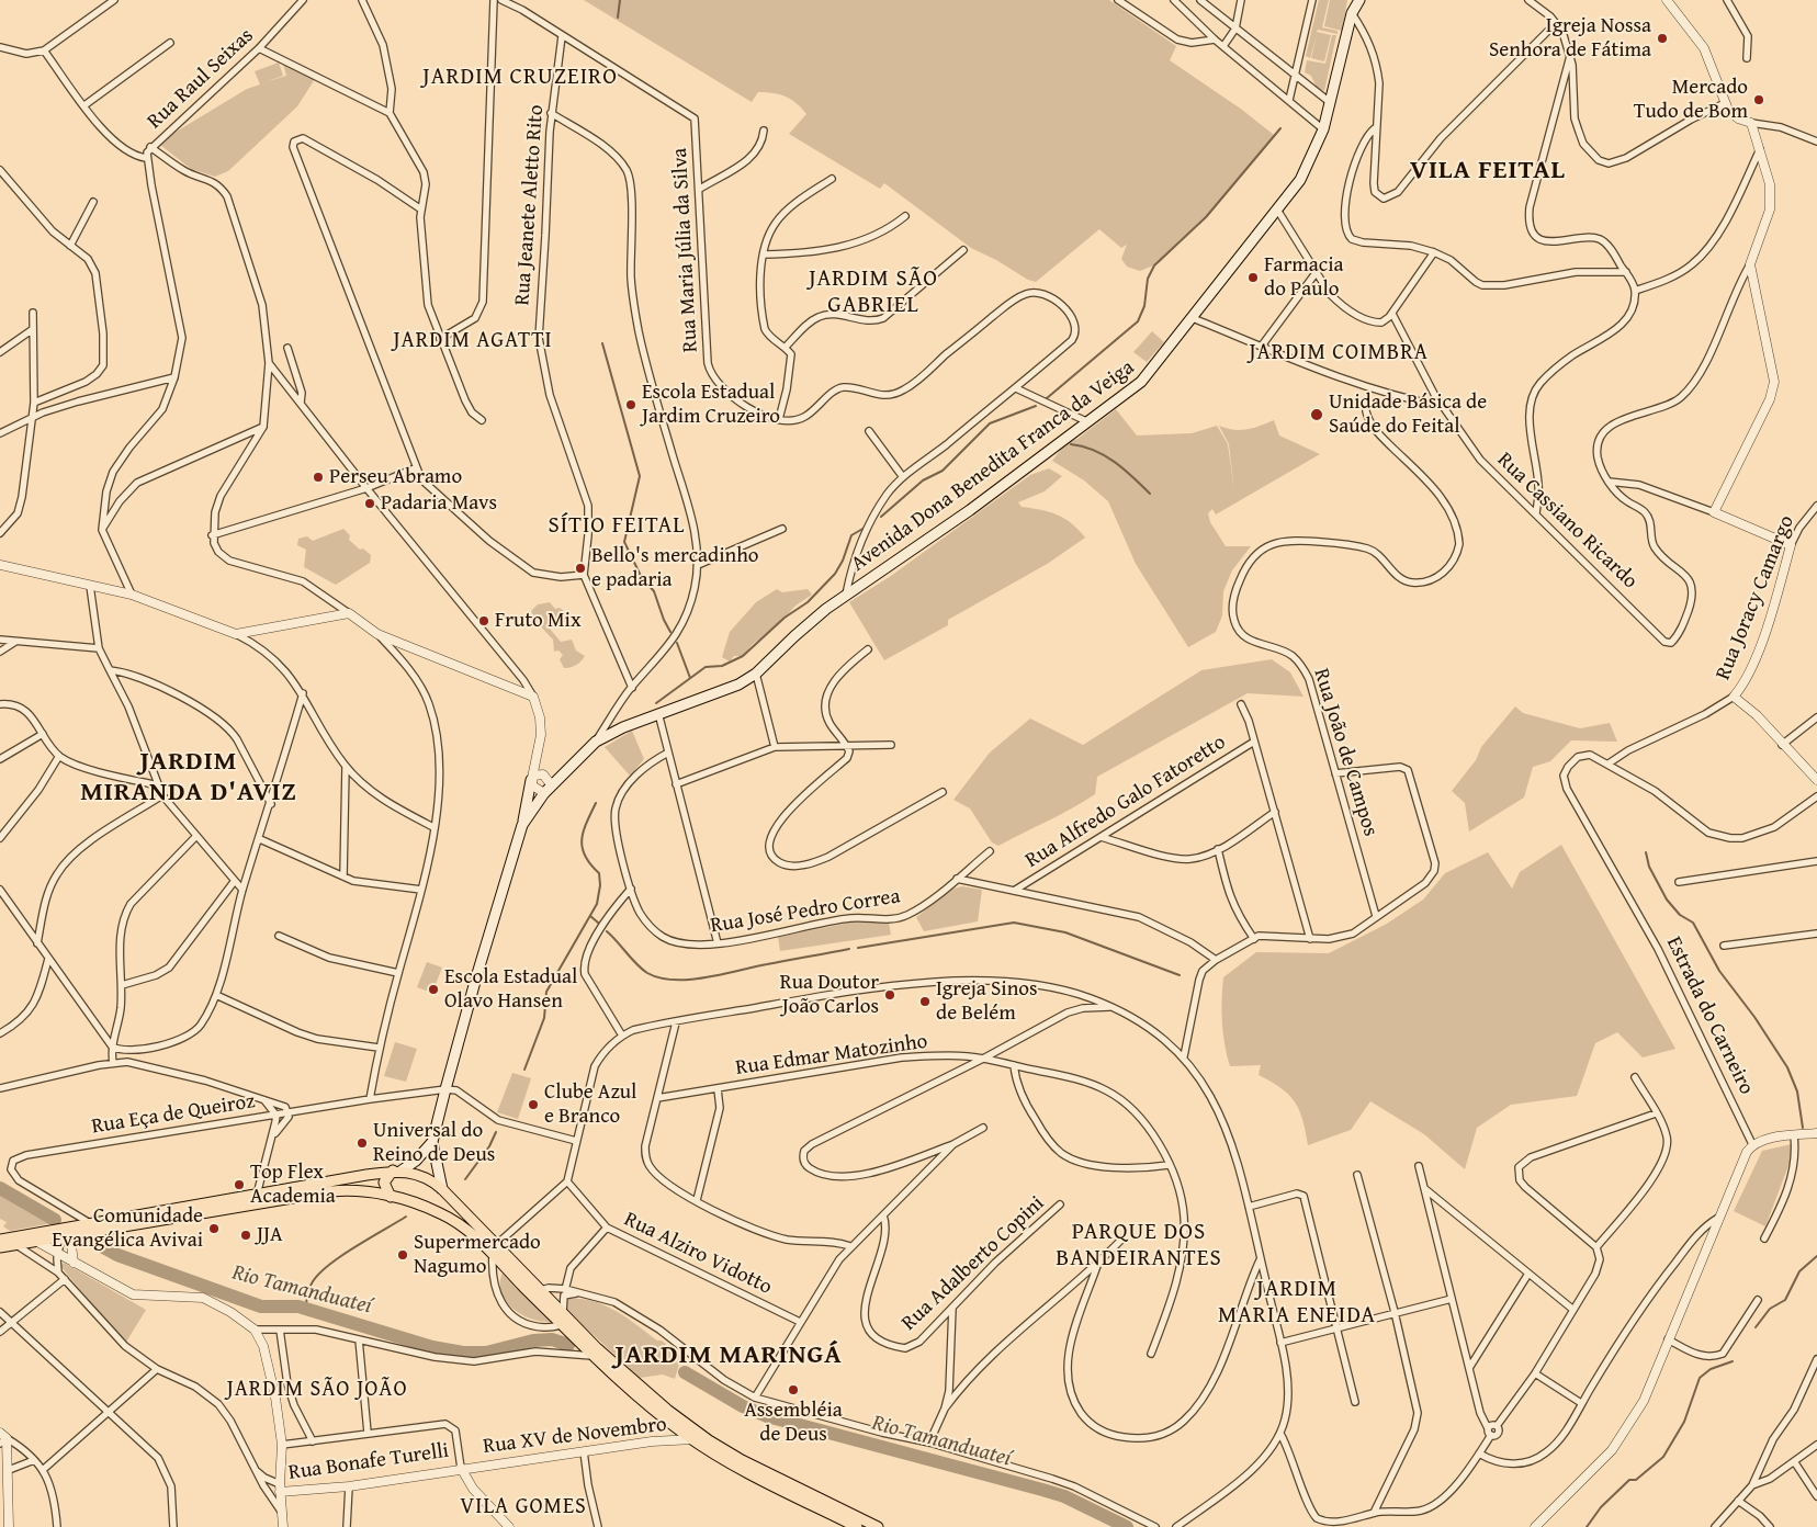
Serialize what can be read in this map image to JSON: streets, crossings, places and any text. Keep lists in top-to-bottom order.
{
  "streets": {
    "main road": ["Avenida Dona Benedita Franca da Veiga"],
    "street": [
      "Rua Raul Seixas",
      "Rua Jeanete Aletto Rito",
      "Rua Maria Júlia da Silva",
      "Rua Cassiano Ricardo",
      "Rua Joracy Camargo",
      "Rua João de Campos",
      "Rua Alfredo Galo Fatoretto",
      "Rua José Pedro Correa",
      "Estrada do Carneiro",
      "Rua Edmar Matozinho",
      "Rua Eça de Queiroz",
      "Rua Alziro Vidotto",
      "Rua Adalberto Copini",
      "Rua XV de Novembro",
      "Rua Bonafe Turelli"
    ]
  },
  "crossings": [
    ["Rua Jeanete Aletto Rito", "Rua Maria Júlia da Silva"],
    ["Rua Joracy Camargo", "Estrada do Carneiro"],
    ["Rua XV de Novembro", "Rua Bonafe Turelli"]
  ],
  "districts": [
    "JARDIM CRUZEIRO",
    "VILA FEITAL",
    "JARDIM SÃO GABRIEL",
    "JARDIM AGATTI",
    "JARDIM COIMBRA",
    "SÍTIO FEITAL",
    "JARDIM MIRANDA D'AVIZ",
    "PARQUE DOS BANDEIRANTES",
    "JARDIM MARIA ENEIDA",
    "JARDIM MARINGÁ",
    "JARDIM SÃO JOÃO",
    "VILA GOMES"
  ],
  "water": ["Rio Tamanduateí"],
  "places": [
    "Igreja Nossa Senhora de Fátima",
    "Mercado Tudo de Bom",
    "Farmacia do Paulo",
    "Escola Estadual Jardim Cruzeiro",
    "Unidade Básica de Saúde do Feital",
    "Perseu Abramo",
    "Padaria Mavs",
    "Bello's mercadinho e padaria",
    "Fruto Mix",
    "Escola Estadual Olavo Hansen",
    "Rua Doutor João Carlos",
    "Igreja Sinos de Belém",
    "Clube Azul e Branco",
    "Universal do Reino de Deus",
    "Top Flex Academia",
    "Comunidade Evangélica Avivai",
    "JJA",
    "Supermercado Nagumo",
    "Assembléia de Deus"
  ]
}
